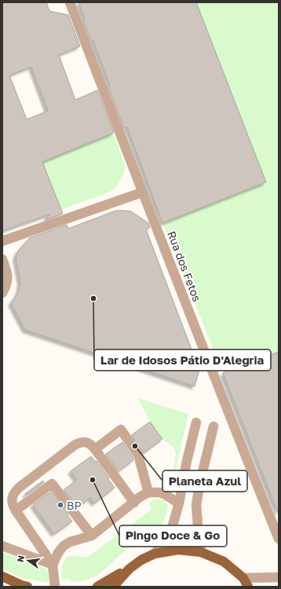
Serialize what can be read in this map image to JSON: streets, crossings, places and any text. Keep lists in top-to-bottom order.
{
  "streets": {
    "street": ["Rua dos Fetos"]
  },
  "places": [
    "Lar de Idosos Pátio D'Alegria",
    "Planeta Azul",
    "Pingo Doce & Go",
    "BP"
  ],
  "north": "left"
}
